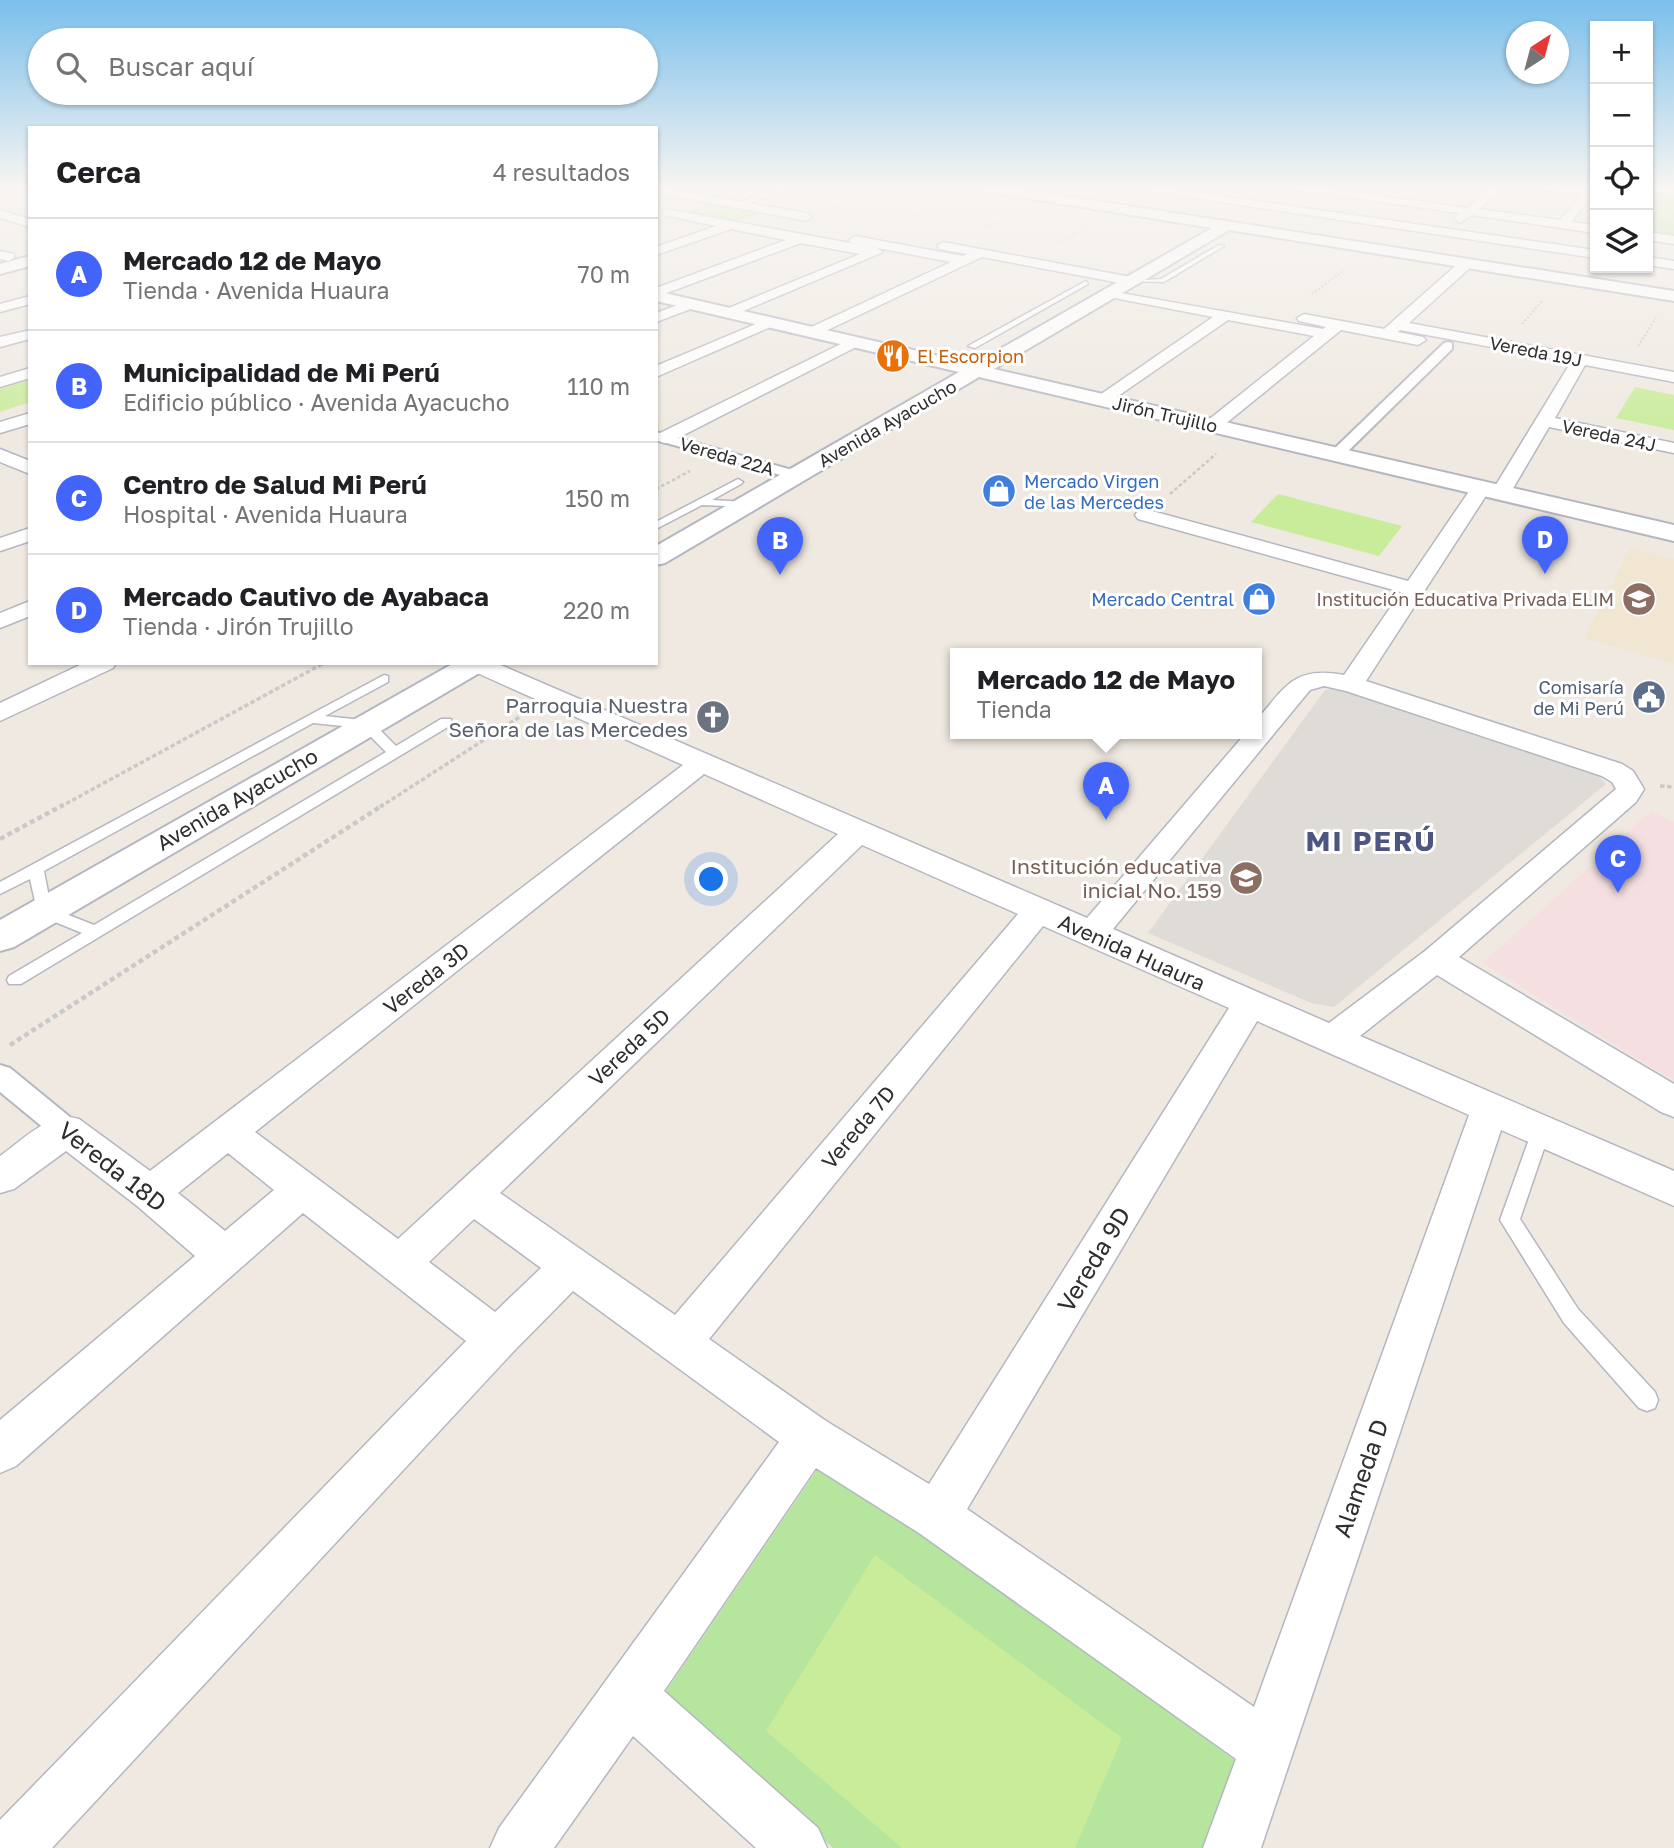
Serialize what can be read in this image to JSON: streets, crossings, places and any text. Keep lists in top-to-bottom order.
{
  "streets": {
    "street": [
      "Vereda 19J",
      "Jirón Trujillo",
      "Avenida Ayacucho",
      "Vereda 24J",
      "Vereda 22A",
      "Avenida Huaura",
      "Vereda 3D",
      "Vereda 5D",
      "Vereda 7D",
      "Vereda 18D",
      "Vereda 9D",
      "Alameda D"
    ]
  },
  "crossings": [
    ["Jirón Trujillo", "Avenida Ayacucho"],
    ["Avenida Ayacucho", "Vereda 22A"],
    ["Avenida Huaura", "Vereda 3D"],
    ["Avenida Huaura", "Vereda 5D"],
    ["Avenida Huaura", "Vereda 7D"],
    ["Avenida Huaura", "Vereda 9D"],
    ["Avenida Huaura", "Alameda D"],
    ["Vereda 3D", "Vereda 18D"]
  ],
  "districts": ["MI PERÚ"],
  "places": {
    "restaurant": ["El Escorpion"],
    "shop": ["Mercado Virgen de las Mercedes", "Mercado Central"],
    "school or university": ["Institución Educativa Privada ELIM", "Institución educativa inicial No. 159"],
    "public building": ["Comisaría de Mi Perú"],
    "church": ["Parroquia Nuestra Señora de las Mercedes"]
  },
  "north": "top right",
  "page": {
    "map_buttons": ["+", "−"],
    "search": "Buscar aquí",
    "heading": ["Cerca", "4 resultados"],
    "list": [
      {
        "mark": "A",
        "name": "Mercado 12 de Mayo",
        "note": "Tienda · Avenida Huaura",
        "value": "70 m"
      },
      {
        "mark": "B",
        "name": "Municipalidad de Mi Perú",
        "note": "Edificio público · Avenida Ayacucho",
        "value": "110 m"
      },
      {
        "mark": "C",
        "name": "Centro de Salud Mi Perú",
        "note": "Hospital · Avenida Huaura",
        "value": "150 m"
      },
      {
        "mark": "D",
        "name": "Mercado Cautivo de Ayabaca",
        "note": "Tienda · Jirón Trujillo",
        "value": "220 m"
      }
    ],
    "pins": [
      "D",
      "B",
      "A",
      "C"
    ],
    "popup": ["Mercado 12 de Mayo", "Tienda"]
  }
}
